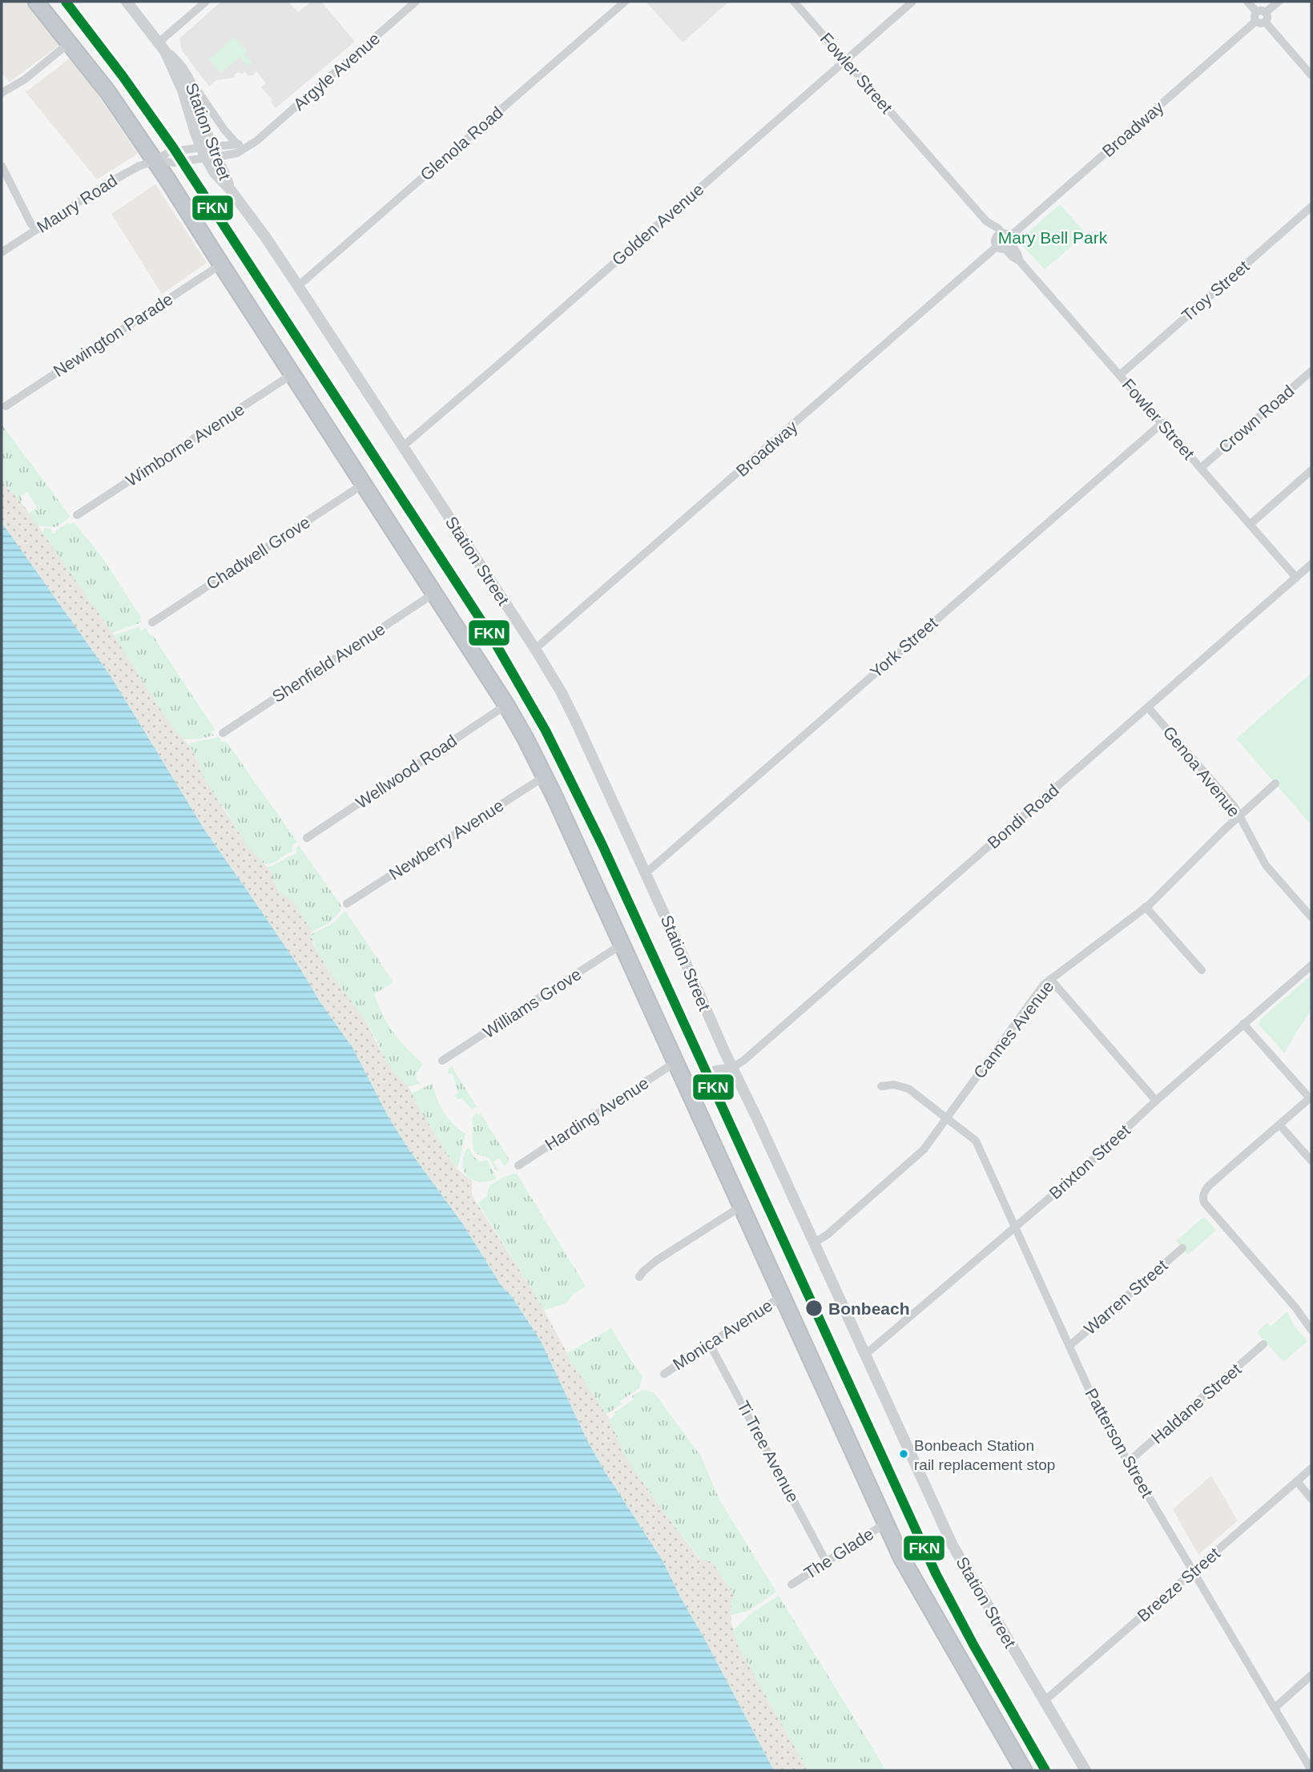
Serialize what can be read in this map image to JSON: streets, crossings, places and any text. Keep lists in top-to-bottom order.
{
  "streets": {
    "street": [
      "Argyle Avenue",
      "Fowler Street",
      "Broadway",
      "Station Street",
      "Glenola Road",
      "Maury Road",
      "Golden Avenue",
      "Troy Street",
      "Newington Parade",
      "Crown Road",
      "Wimborne Avenue",
      "Chadwell Grove",
      "York Street",
      "Shenfield Avenue",
      "Wellwood Road",
      "Genoa Avenue",
      "Bondi Road",
      "Newberry Avenue",
      "Williams Grove",
      "Cannes Avenue",
      "Harding Avenue",
      "Brixton Street",
      "Warren Street",
      "Monica Avenue",
      "Haldane Street",
      "Patterson Street",
      "Ti Tree Avenue",
      "The Glade",
      "Breeze Street"
    ]
  },
  "crossings": [
    ["Argyle Avenue", "Station Street"],
    ["Argyle Avenue", "Maury Road"],
    ["Fowler Street", "Broadway"],
    ["Fowler Street", "Golden Avenue"],
    ["Fowler Street", "Troy Street"],
    ["Fowler Street", "Crown Road"],
    ["Fowler Street", "York Street"],
    ["Fowler Street", "Bondi Road"],
    ["Broadway", "Station Street"],
    ["Station Street", "Glenola Road"],
    ["Station Street", "Golden Avenue"],
    ["Station Street", "York Street"],
    ["Station Street", "Bondi Road"],
    ["Station Street", "Cannes Avenue"],
    ["Station Street", "Brixton Street"],
    ["Station Street", "Breeze Street"],
    ["Genoa Avenue", "Bondi Road"],
    ["Genoa Avenue", "Cannes Avenue"],
    ["Cannes Avenue", "Patterson Street"],
    ["Brixton Street", "Patterson Street"],
    ["Warren Street", "Patterson Street"],
    ["Monica Avenue", "Ti Tree Avenue"],
    ["Haldane Street", "Patterson Street"],
    ["Patterson Street", "Breeze Street"],
    ["Ti Tree Avenue", "The Glade"]
  ],
  "parks": ["Mary Bell Park"],
  "places": ["Bonbeach", "Bonbeach Station rail replacement stop"],
  "lines": ["transit line FKN"]
}
